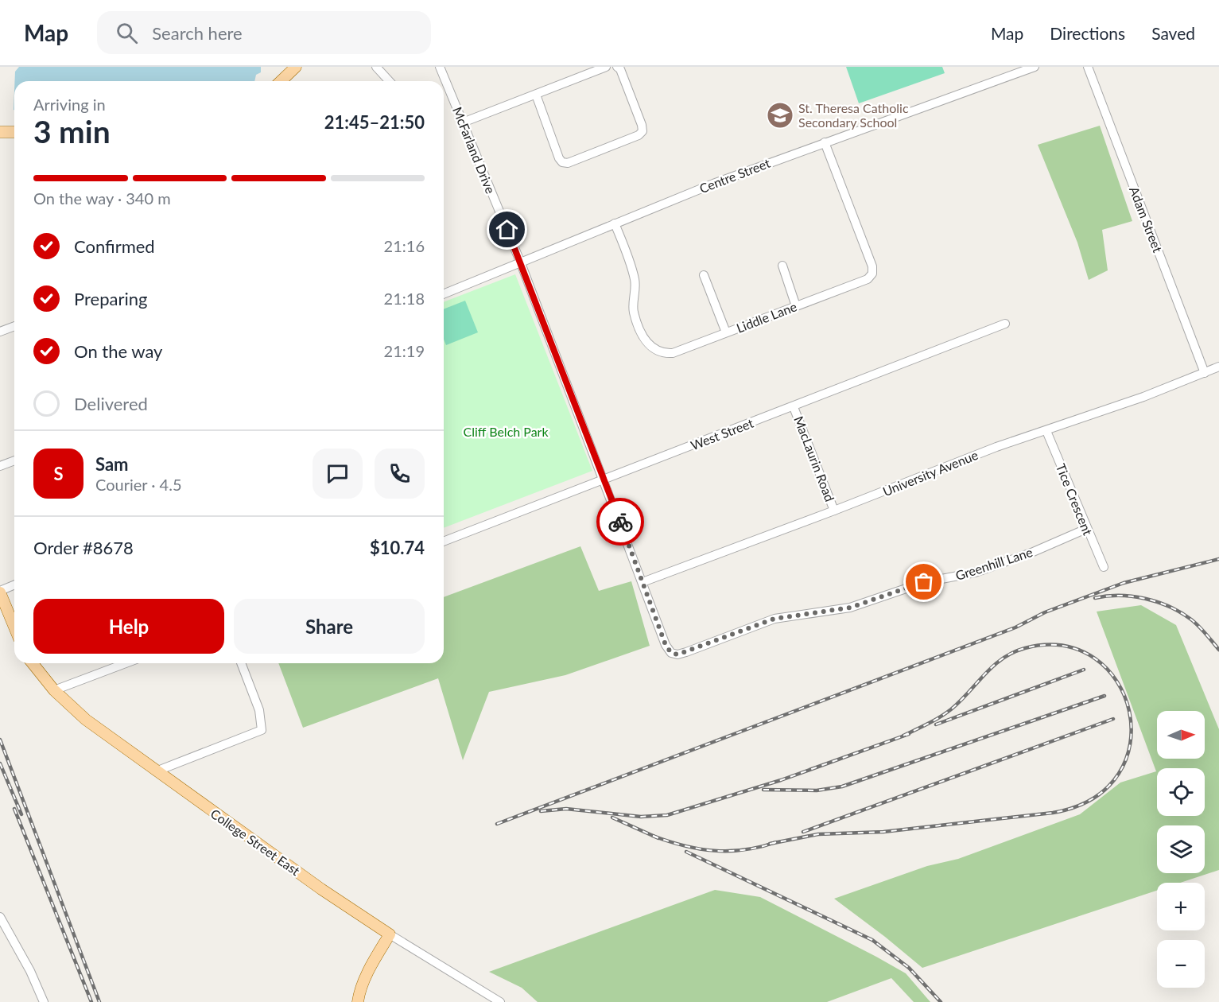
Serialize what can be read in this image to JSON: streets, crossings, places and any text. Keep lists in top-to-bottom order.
{
  "streets": {
    "main road": ["College Street East"],
    "street": [
      "McFarland Drive",
      "Centre Street",
      "Adam Street",
      "Liddle Lane",
      "West Street",
      "MacLaurin Road",
      "University Avenue",
      "Tice Crescent",
      "Greenhill Lane"
    ]
  },
  "crossings": [
    ["McFarland Drive", "Centre Street"],
    ["McFarland Drive", "West Street"],
    ["McFarland Drive", "University Avenue"],
    ["McFarland Drive", "Greenhill Lane"],
    ["Centre Street", "Liddle Lane"],
    ["Adam Street", "University Avenue"],
    ["West Street", "MacLaurin Road"],
    ["MacLaurin Road", "University Avenue"],
    ["University Avenue", "Tice Crescent"],
    ["University Avenue", "Greenhill Lane"],
    ["Tice Crescent", "Greenhill Lane"]
  ],
  "parks": ["Cliff Belch Park"],
  "places": {
    "school or university": ["St. Theresa Catholic Secondary School"]
  },
  "north": "right",
  "page": {
    "header": "Map",
    "search": "Search here",
    "nav": ["Map", "Directions", "Saved"],
    "heading": ["3 min", "Arriving in", "21:45–21:50"],
    "panel": [
      "Sam",
      "Courier · 4.5",
      "Order #8678",
      "$10.74"
    ],
    "bar": "On the way · 340 m",
    "list": [
      ["Confirmed", "21:16"],
      ["Preparing", "21:18"],
      ["On the way", "21:19"],
      "Delivered"
    ],
    "round": "S",
    "buttons": ["Help", "Share"],
    "map_buttons": ["+", "−"]
  }
}
